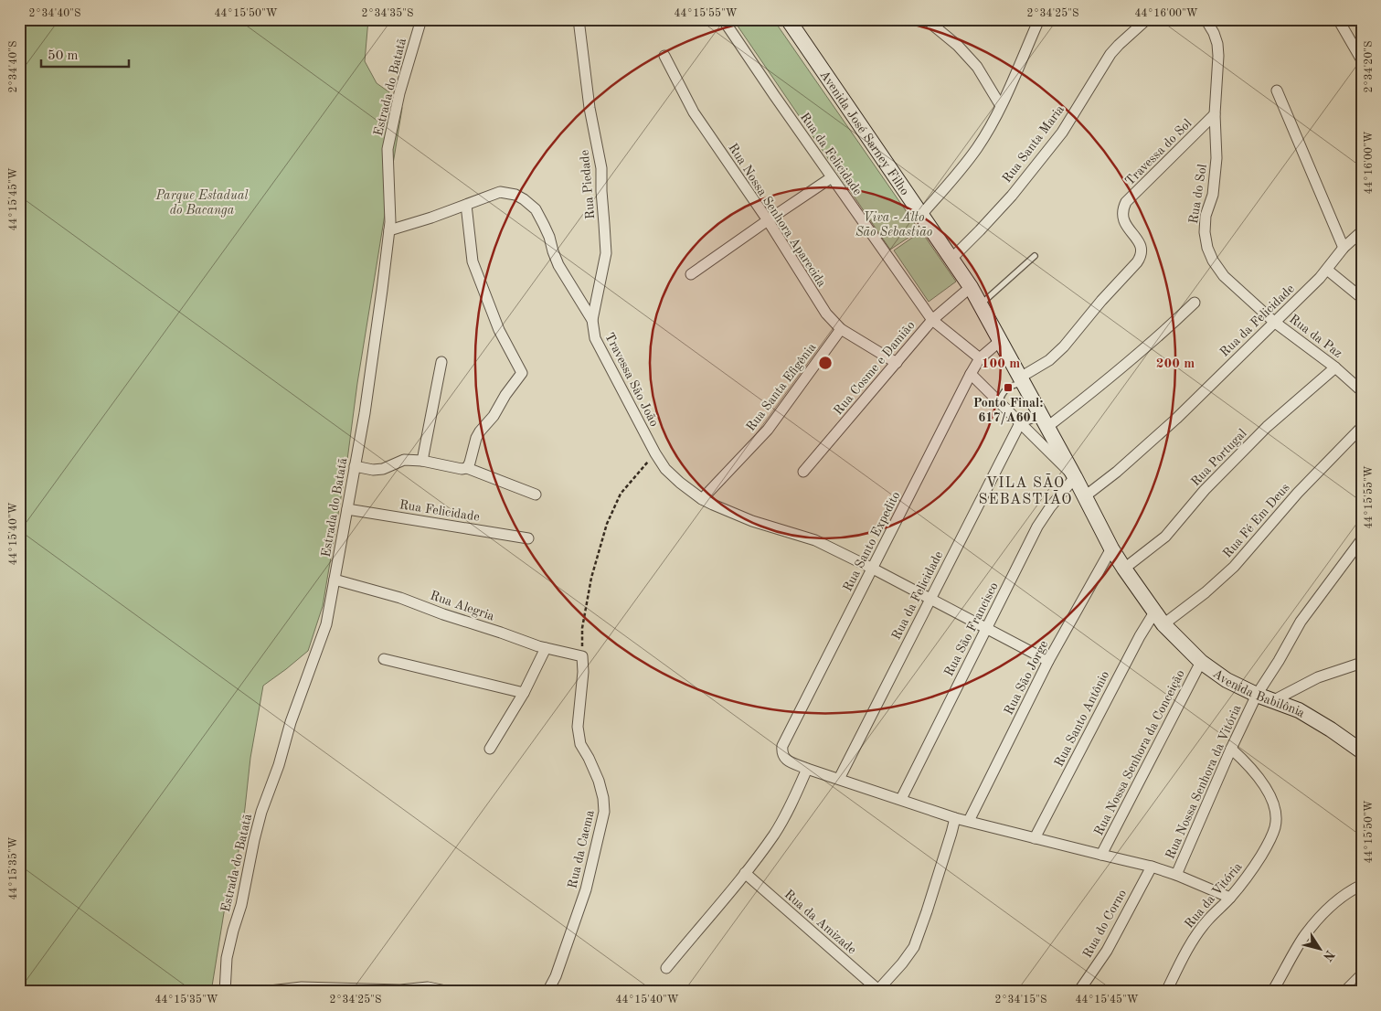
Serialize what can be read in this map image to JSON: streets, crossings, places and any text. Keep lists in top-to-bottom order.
{
  "streets": {
    "main road": ["Avenida José Sarney Filho", "Avenida Babilônia"],
    "street": [
      "Estrada do Batatã",
      "Rua Santa Maria",
      "Travessa do Sol",
      "Rua da Felicidade",
      "Rua Piedade",
      "Rua do Sol",
      "Rua Nossa Senhora Aparecida",
      "Rua da Paz",
      "Rua Cosme e Damião",
      "Travessa São João",
      "Rua Santa Efigênia",
      "Rua Portugal",
      "Rua Felicidade",
      "Rua Fé Em Deus",
      "Rua Santo Expedito",
      "Rua Alegria",
      "Rua São Francisco",
      "Rua São Jorge",
      "Rua Santo Antônio",
      "Rua Nossa Senhora da Conceição",
      "Rua Nossa Senhora da Vitória",
      "Rua da Caema",
      "Rua da Vitória",
      "Rua da Amizade",
      "Rua do Corno"
    ]
  },
  "crossings": [
    ["Estrada do Batatã", "Travessa São João"],
    ["Estrada do Batatã", "Rua Felicidade"],
    ["Estrada do Batatã", "Rua Alegria"],
    ["Avenida José Sarney Filho", "Rua Santa Maria"],
    ["Avenida José Sarney Filho", "Travessa do Sol"],
    ["Avenida José Sarney Filho", "Rua da Felicidade"],
    ["Avenida José Sarney Filho", "Rua Cosme e Damião"],
    ["Avenida José Sarney Filho", "Rua Portugal"],
    ["Avenida José Sarney Filho", "Rua Fé Em Deus"],
    ["Avenida José Sarney Filho", "Rua Santo Expedito"],
    ["Avenida José Sarney Filho", "Rua São Francisco"],
    ["Avenida José Sarney Filho", "Rua São Jorge"],
    ["Avenida José Sarney Filho", "Avenida Babilônia"],
    ["Avenida José Sarney Filho", "Rua Santo Antônio"],
    ["Travessa do Sol", "Rua do Sol"],
    ["Rua da Felicidade", "Rua do Sol"],
    ["Rua da Felicidade", "Rua da Paz"],
    ["Rua da Felicidade", "Rua Cosme e Damião"],
    ["Rua da Felicidade", "Rua Santo Expedito"],
    ["Rua Piedade", "Travessa São João"],
    ["Rua do Sol", "Rua da Paz"],
    ["Rua Nossa Senhora Aparecida", "Rua Cosme e Damião"],
    ["Rua Nossa Senhora Aparecida", "Rua Santa Efigênia"],
    ["Rua da Paz", "Rua Portugal"],
    ["Travessa São João", "Rua Santa Efigênia"],
    ["Travessa São João", "Rua Santo Expedito"],
    ["Rua Fé Em Deus", "Avenida Babilônia"],
    ["Rua Fé Em Deus", "Rua Santo Antônio"],
    ["Rua Alegria", "Rua da Caema"],
    ["Avenida Babilônia", "Rua Santo Antônio"],
    ["Avenida Babilônia", "Rua Nossa Senhora da Conceição"],
    ["Avenida Babilônia", "Rua Nossa Senhora da Vitória"],
    ["Rua Nossa Senhora da Vitória", "Rua da Vitória"]
  ],
  "districts": ["VILA SÃO SEBASTIÃO"],
  "parks": ["Parque Estadual do Bacanga", "Viva - Alto São Sebastião"],
  "places": {
    "transit": ["Ponto Final: 617/A601"]
  },
  "scale_bar": "50 m",
  "north": "bottom right",
  "coordinates": [
    "2°34'40\"S",
    "44°15'50\"W",
    "2°34'35\"S",
    "44°15'55\"W",
    "2°34'25\"S",
    "44°16'00\"W",
    "2°34'20\"S",
    "44°15'45\"W",
    "44°15'40\"W",
    "44°15'35\"W",
    "2°34'15\"S"
  ],
  "rings": ["100 m", "200 m"]
}
